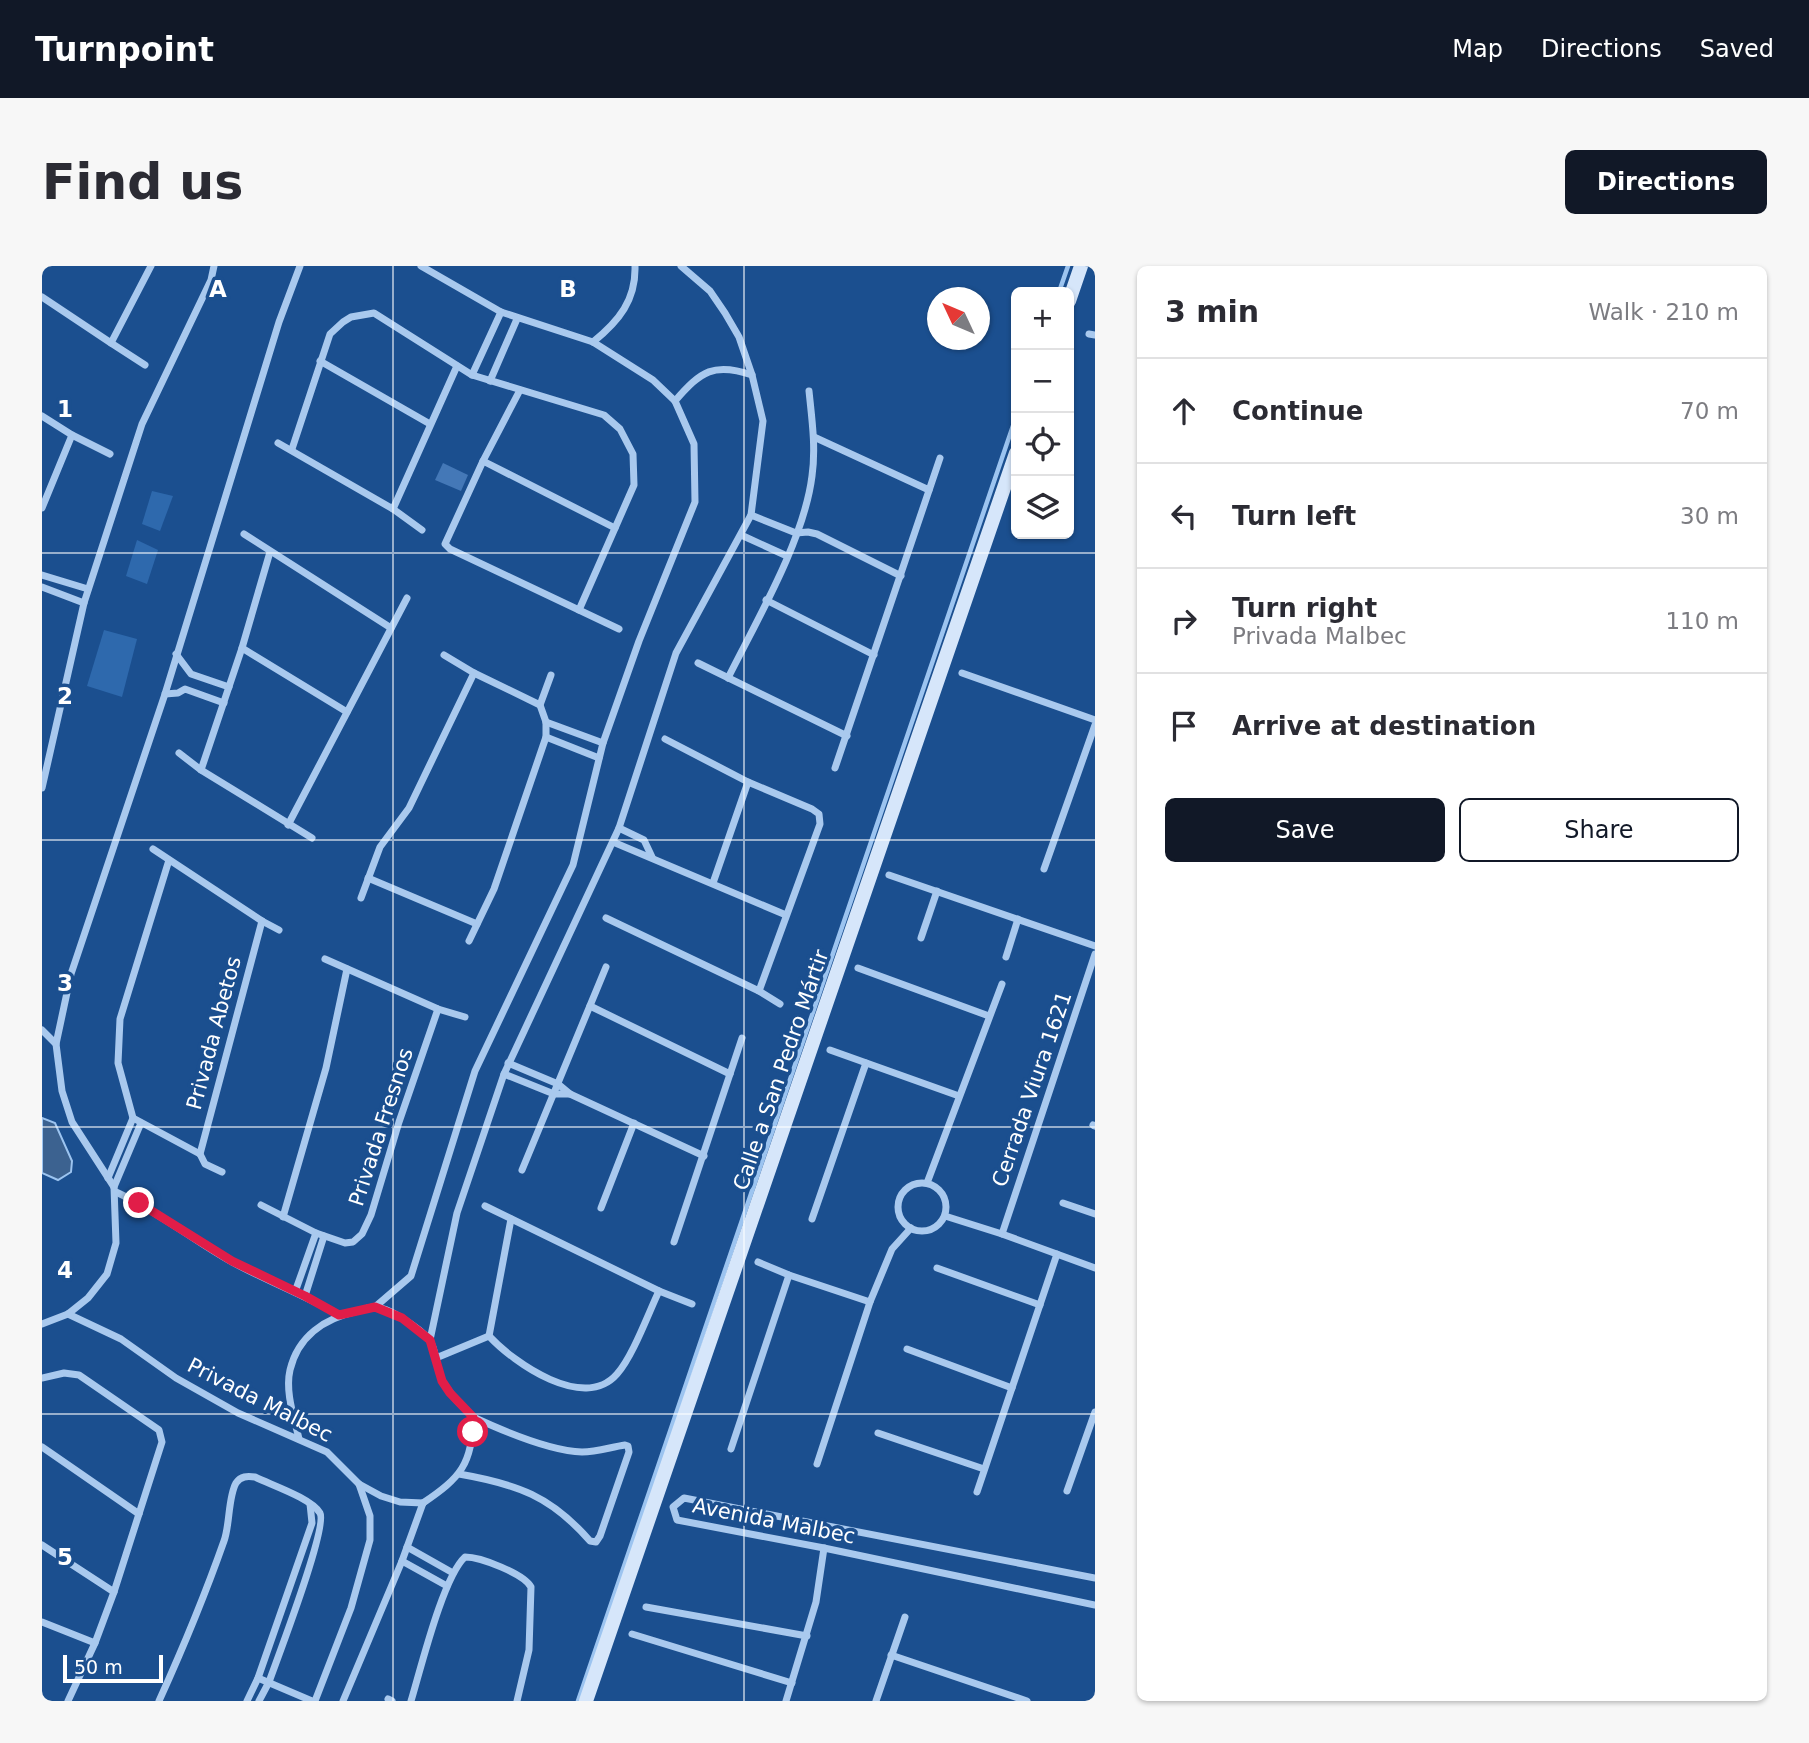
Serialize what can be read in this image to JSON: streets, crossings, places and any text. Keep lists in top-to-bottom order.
{
  "streets": {
    "main road": ["Calle a San Pedro Mártir"],
    "street": [
      "Privada Abetos",
      "Cerrada Viura 1621",
      "Privada Fresnos",
      "Privada Malbec",
      "Avenida Malbec"
    ]
  },
  "scale_bar": "50 m",
  "north": "top left",
  "page": {
    "header": "Turnpoint",
    "nav": ["Map", "Directions", "Saved"],
    "buttons": [
      "Directions",
      ["Save", "Share"]
    ],
    "title": "Find us",
    "heading": ["3 min", "Walk · 210 m"],
    "map_buttons": ["+", "−"],
    "list": [
      ["Continue", "70 m"],
      ["Turn left", "30 m"],
      ["Turn right", "Privada Malbec", "110 m"],
      "Arrive at destination"
    ],
    "scale": "50 m"
  },
  "grid": {
    "columns": ["A", "B"],
    "rows": [
      "1",
      "2",
      "3",
      "4",
      "5"
    ]
  }
}
